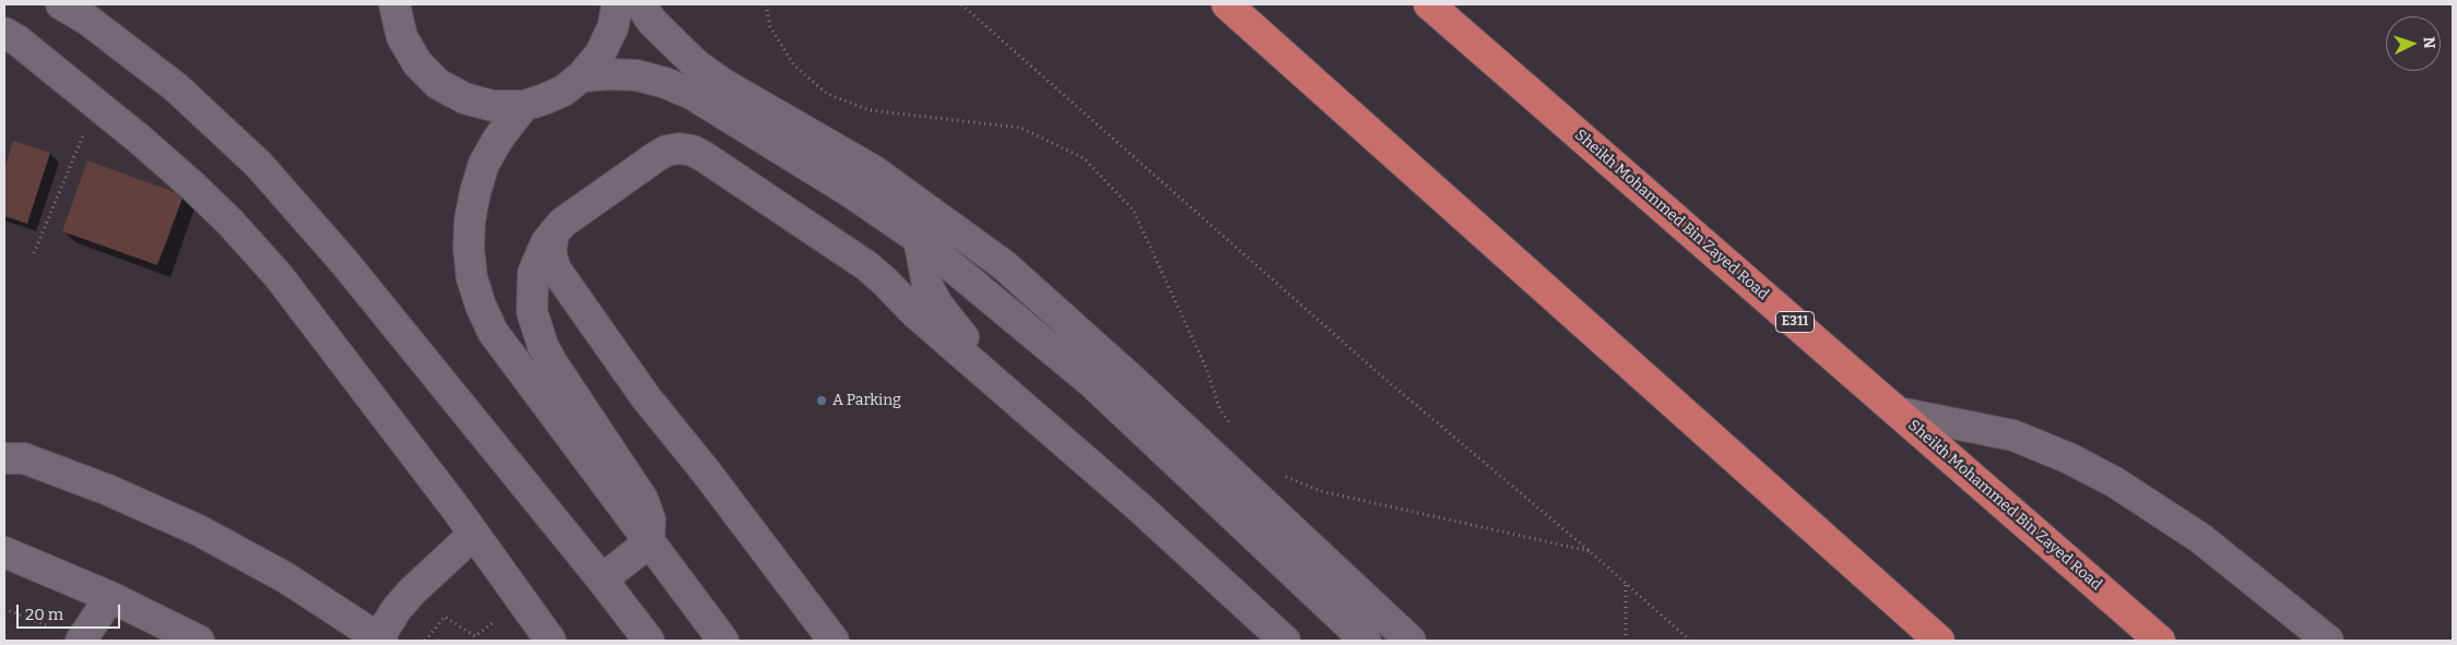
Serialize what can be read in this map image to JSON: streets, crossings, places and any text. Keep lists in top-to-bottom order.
{
  "streets": {
    "highway": ["Sheikh Mohammed Bin Zayed Road", "E311"]
  },
  "places": ["A Parking"],
  "scale_bar": "20 m",
  "north": "right"
}
